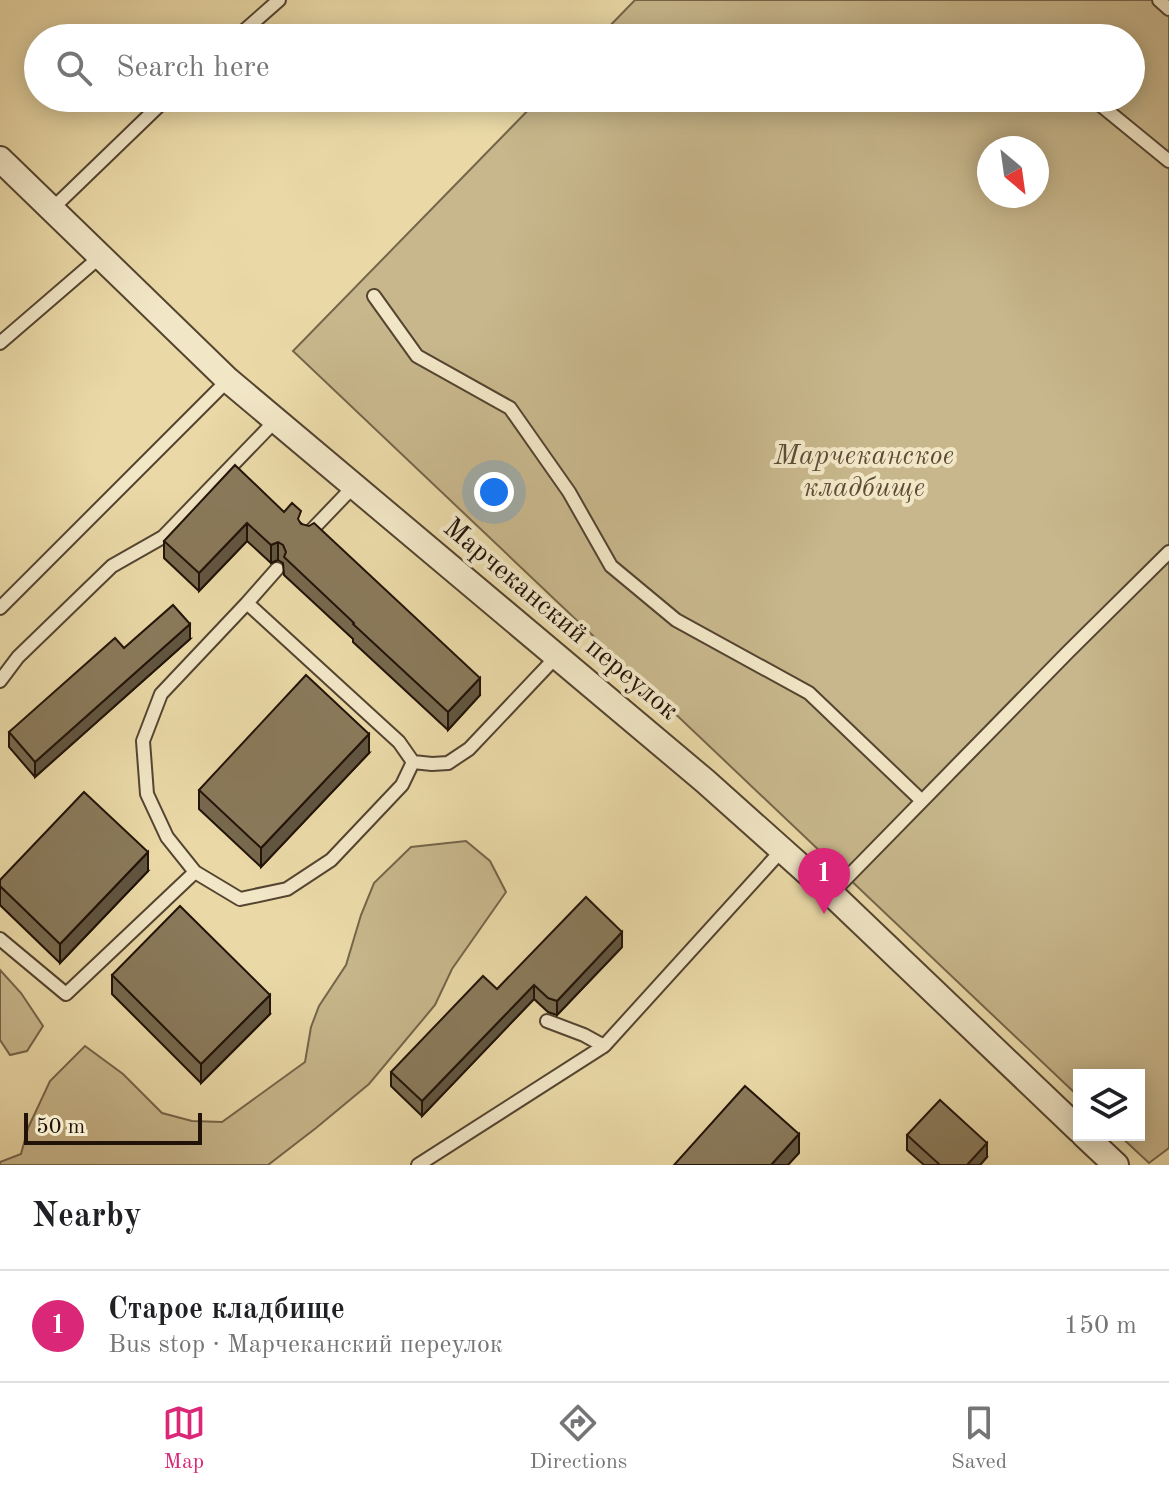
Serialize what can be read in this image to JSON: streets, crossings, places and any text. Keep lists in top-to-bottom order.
{
  "streets": {
    "street": ["Марчеканский переулок"]
  },
  "parks": ["Марчеканское кладбище"],
  "scale_bar": "50 m",
  "north": "bottom right",
  "page": {
    "search": "Search here",
    "pins": "1",
    "scale": "50 m",
    "heading": "Nearby",
    "list": [
      {
        "mark": "1",
        "name": "Старое кладбище",
        "note": "Bus stop · Марчеканский переулок",
        "value": "150 m"
      }
    ],
    "nav": ["Map", "Directions", "Saved"]
  }
}
